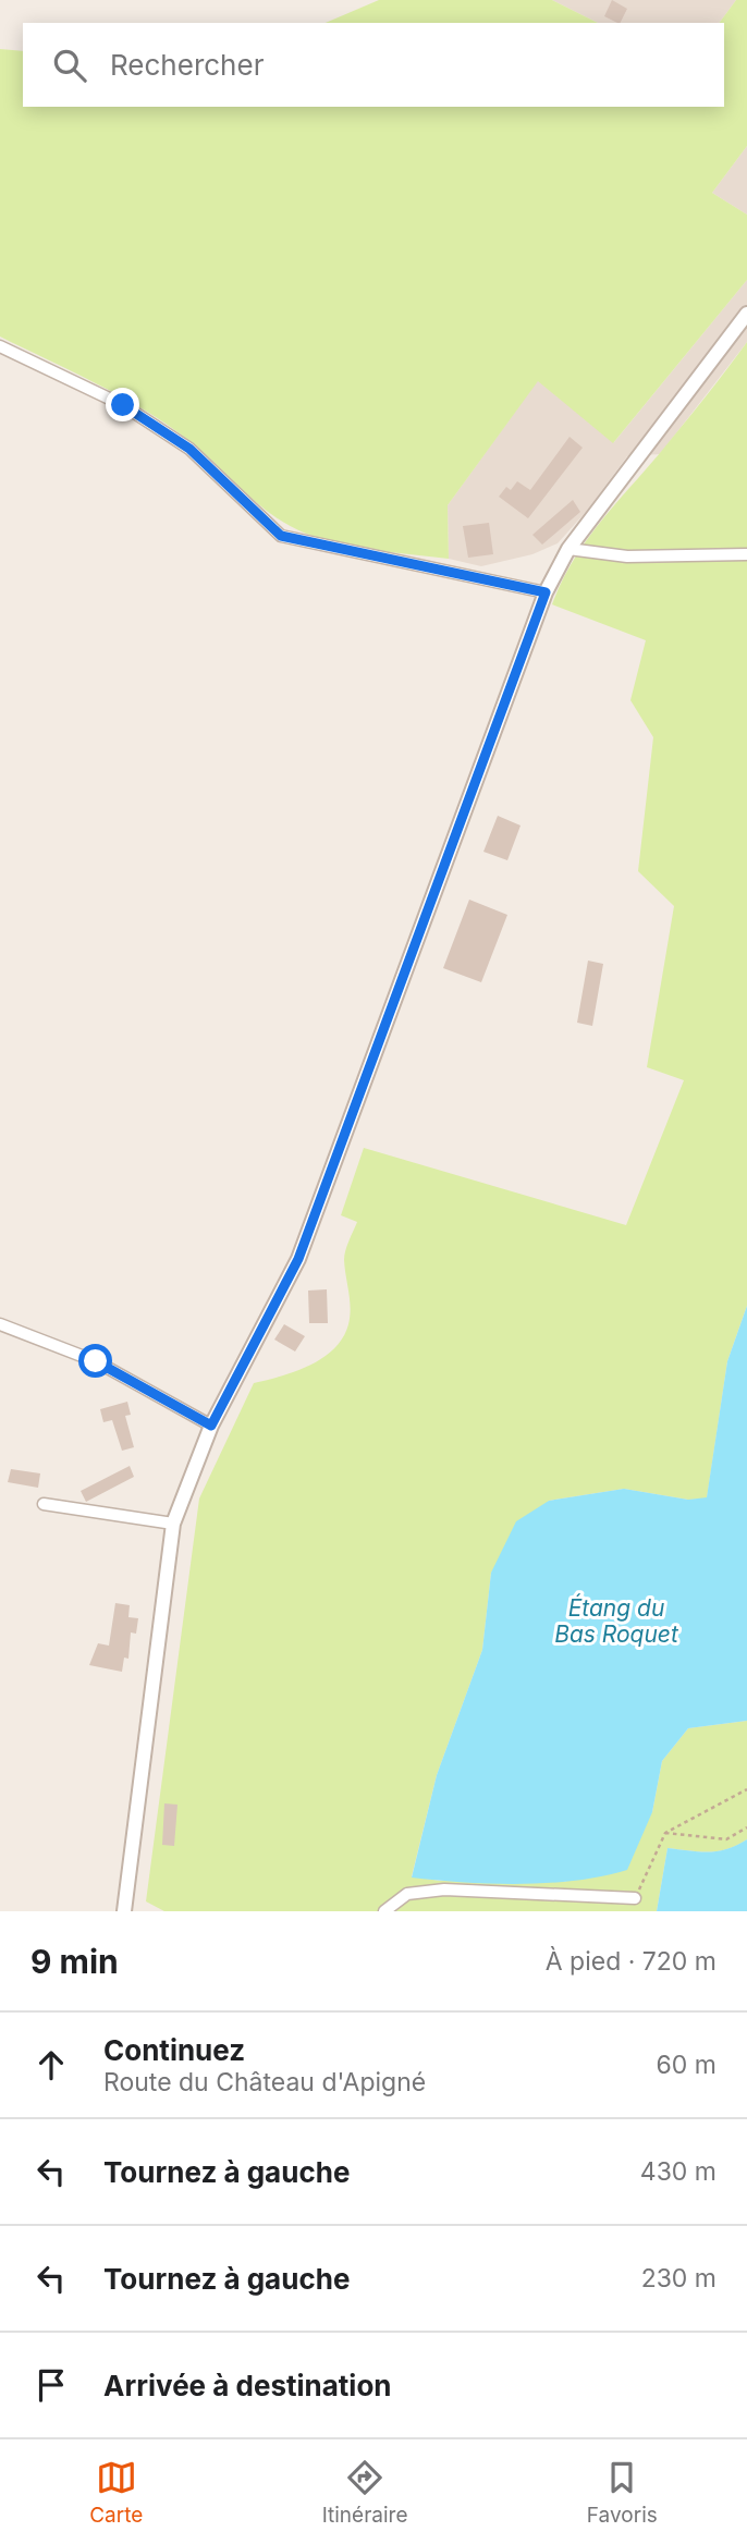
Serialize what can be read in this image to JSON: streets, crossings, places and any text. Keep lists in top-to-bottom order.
{
  "water": ["Étang du Bas Roquet"],
  "page": {
    "search": "Rechercher",
    "heading": ["9 min", "À pied · 720 m"],
    "list": [
      ["Continuez", "Route du Château d'Apigné", "60 m"],
      ["Tournez à gauche", "430 m"],
      ["Tournez à gauche", "230 m"],
      "Arrivée à destination"
    ],
    "nav": ["Carte", "Itinéraire", "Favoris"]
  }
}
